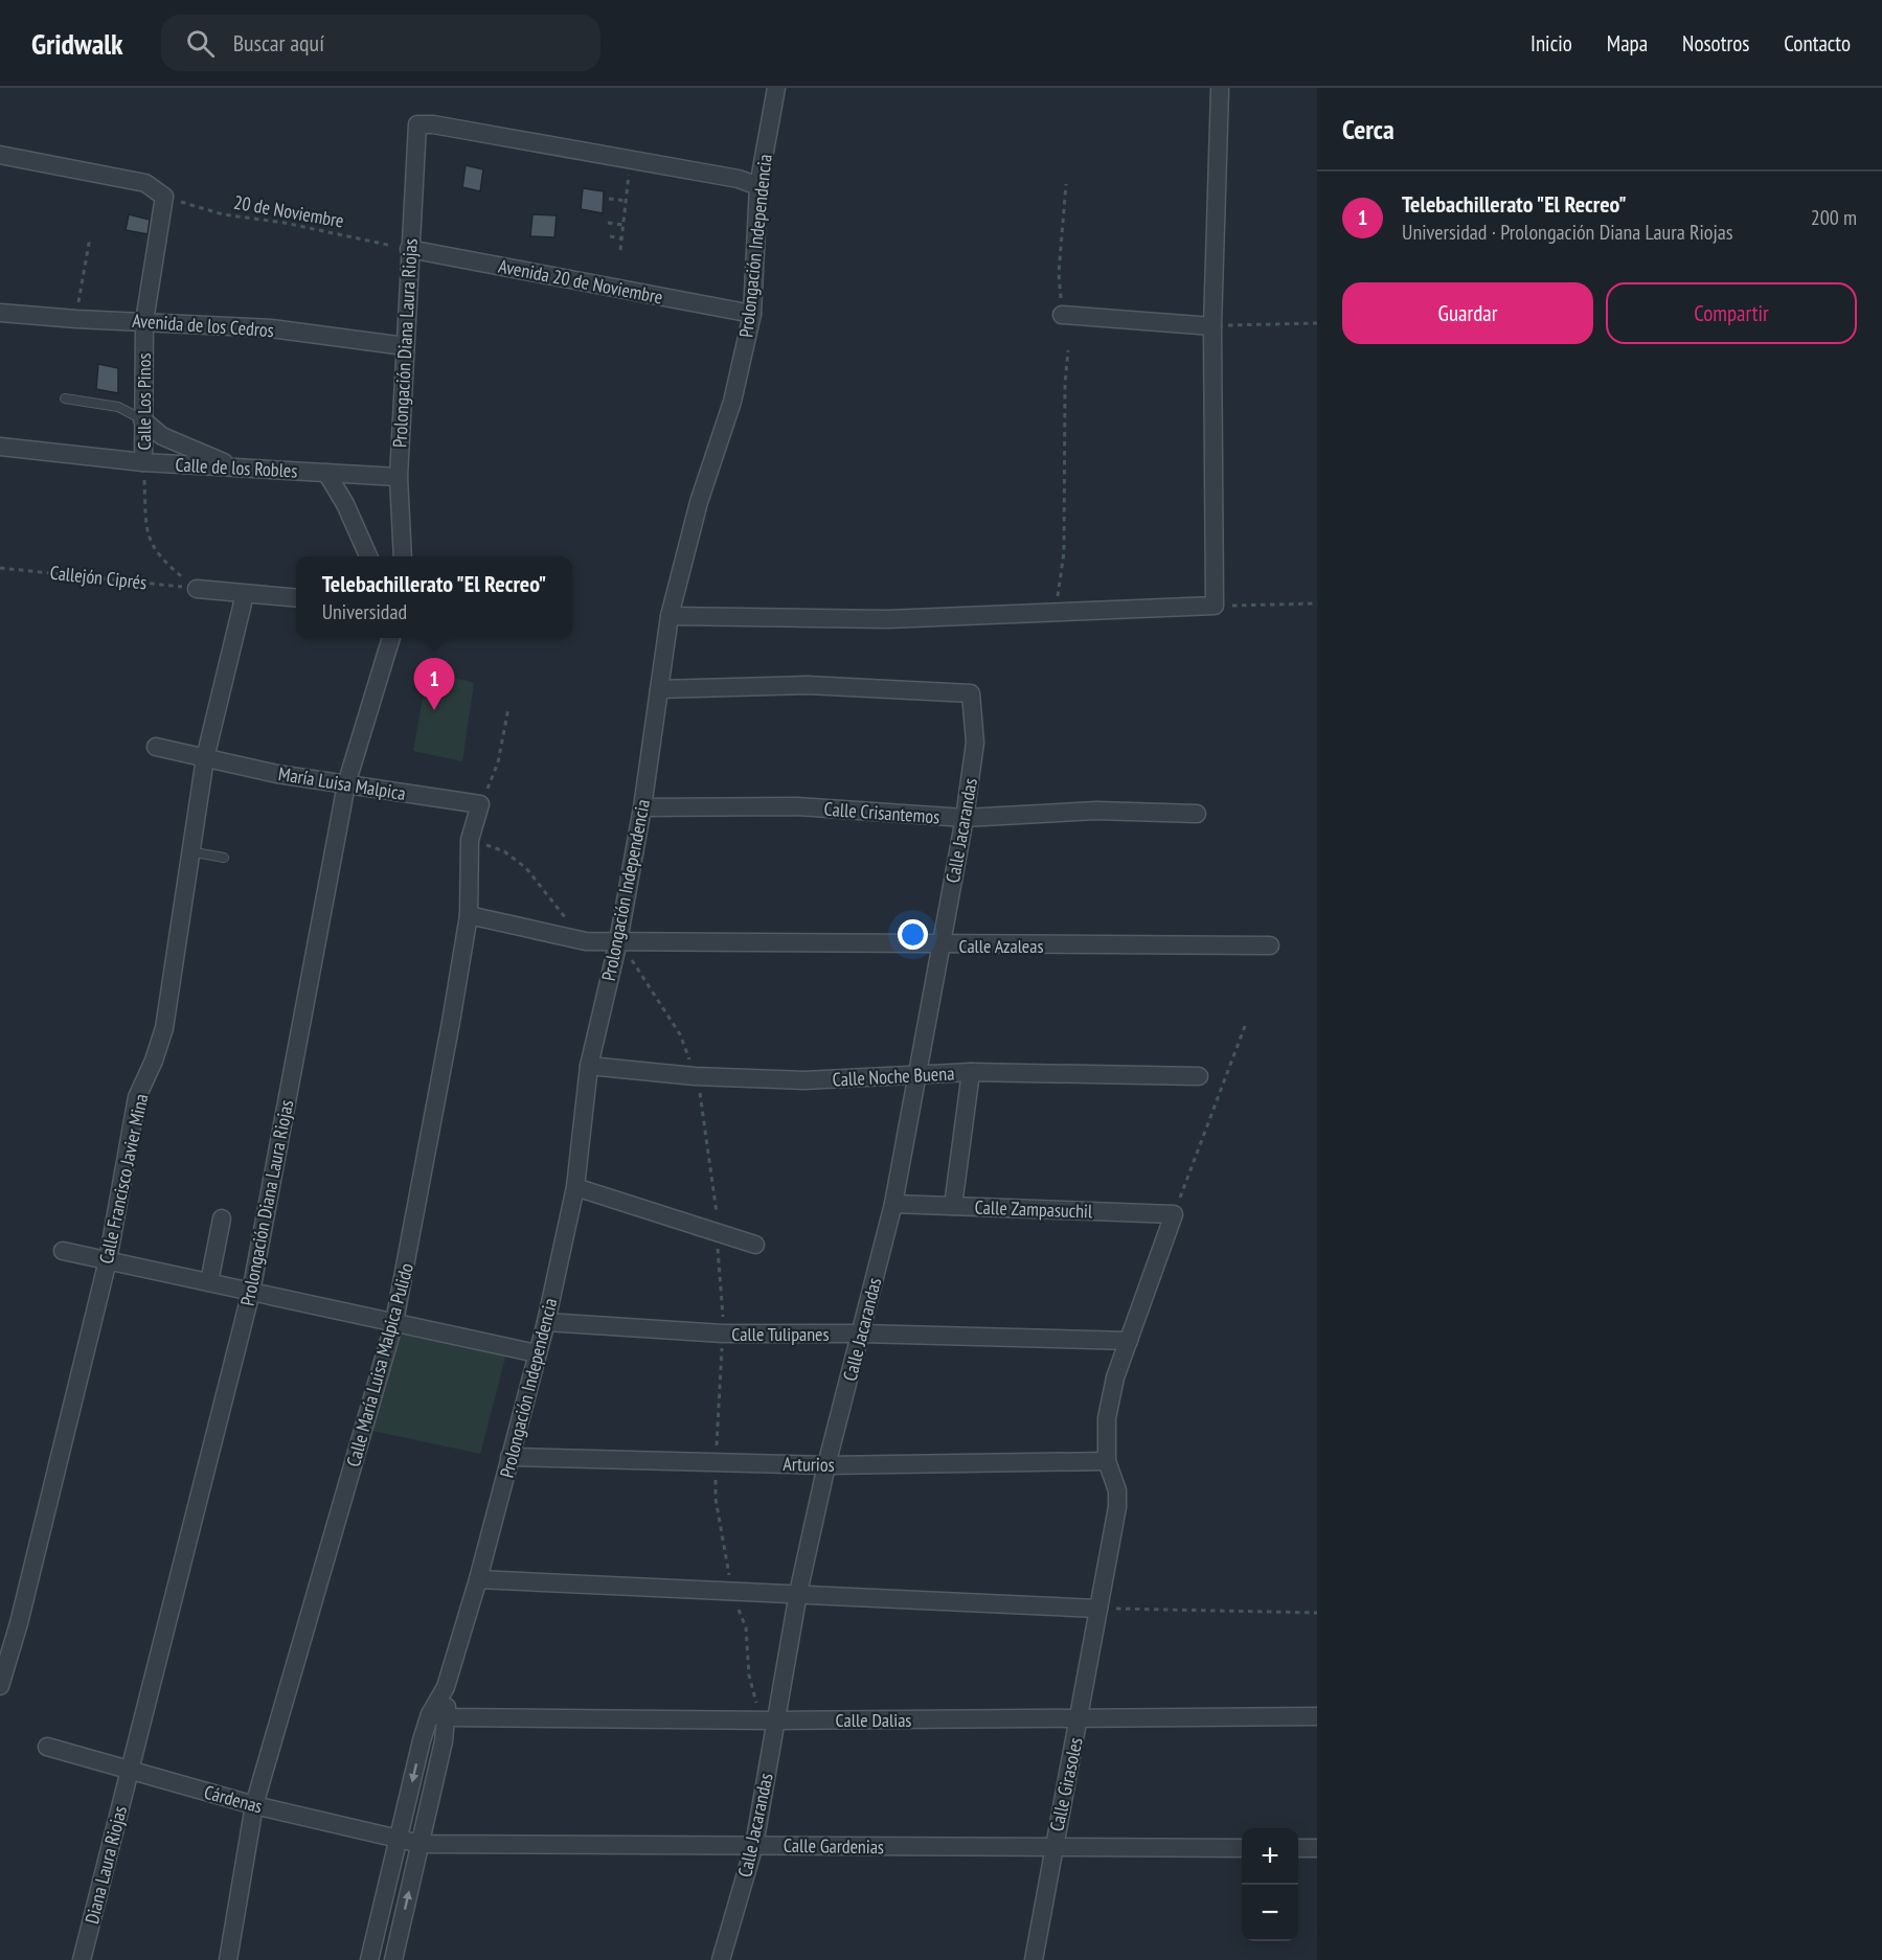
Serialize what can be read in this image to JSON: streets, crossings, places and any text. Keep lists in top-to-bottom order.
{
  "streets": {
    "street": [
      "Prolongación Independencia",
      "Avenida 20 de Noviembre",
      "Avenida de los Cedros",
      "Prolongación Diana Laura Riojas",
      "Calle Los Pinos",
      "Calle de los Robles",
      "María Luisa Malpica",
      "Calle Crisantemos",
      "Calle Jacarandas",
      "Calle Azaleas",
      "Calle Noche Buena",
      "Calle Francisco Javier Mina",
      "Calle Zampasuchil",
      "Calle Tulipanes",
      "Calle María Luisa Malpica Pulido",
      "Arturios",
      "Calle Dalias",
      "Calle Girasoles",
      "Cárdenas",
      "Calle Gardenias",
      "Diana Laura Riojas"
    ],
    "path": ["20 de Noviembre", "Callejón Ciprés"]
  },
  "crossings": [
    ["20 de Noviembre", "Avenida 20 de Noviembre"],
    ["20 de Noviembre", "Prolongación Diana Laura Riojas"],
    ["20 de Noviembre", "Calle Los Pinos"],
    ["Prolongación Independencia", "Avenida 20 de Noviembre"],
    ["Prolongación Independencia", "Prolongación Diana Laura Riojas"],
    ["Prolongación Independencia", "Calle Crisantemos"],
    ["Prolongación Independencia", "Calle Jacarandas"],
    ["Prolongación Independencia", "Calle Azaleas"],
    ["Prolongación Independencia", "Calle Noche Buena"],
    ["Prolongación Independencia", "Calle Tulipanes"],
    ["Prolongación Independencia", "Arturios"],
    ["Prolongación Independencia", "Calle Dalias"],
    ["Prolongación Independencia", "Cárdenas"],
    ["Prolongación Independencia", "Calle Gardenias"],
    ["Avenida 20 de Noviembre", "Prolongación Diana Laura Riojas"],
    ["Avenida de los Cedros", "Prolongación Diana Laura Riojas"],
    ["Avenida de los Cedros", "Calle Los Pinos"],
    ["Prolongación Diana Laura Riojas", "Calle de los Robles"],
    ["Prolongación Diana Laura Riojas", "María Luisa Malpica"],
    ["Prolongación Diana Laura Riojas", "Cárdenas"],
    ["Prolongación Diana Laura Riojas", "Diana Laura Riojas"],
    ["Calle Los Pinos", "Calle de los Robles"],
    ["Calle Los Pinos", "Callejón Ciprés"],
    ["María Luisa Malpica", "Calle Francisco Javier Mina"],
    ["María Luisa Malpica", "Calle María Luisa Malpica Pulido"],
    ["Calle Crisantemos", "Calle Jacarandas"],
    ["Calle Jacarandas", "Calle Azaleas"],
    ["Calle Jacarandas", "Calle Noche Buena"],
    ["Calle Jacarandas", "Calle Zampasuchil"],
    ["Calle Jacarandas", "Calle Tulipanes"],
    ["Calle Jacarandas", "Arturios"],
    ["Calle Jacarandas", "Calle Dalias"],
    ["Calle Jacarandas", "Calle Gardenias"],
    ["Calle Azaleas", "Calle María Luisa Malpica Pulido"],
    ["Calle Zampasuchil", "Calle Girasoles"],
    ["Calle Tulipanes", "Calle Girasoles"],
    ["Calle María Luisa Malpica Pulido", "Cárdenas"],
    ["Arturios", "Calle Girasoles"],
    ["Calle Dalias", "Calle Girasoles"],
    ["Calle Girasoles", "Calle Gardenias"],
    ["Cárdenas", "Calle Gardenias"],
    ["Cárdenas", "Diana Laura Riojas"]
  ],
  "page": {
    "header": "Gridwalk",
    "search": "Buscar aquí",
    "nav": [
      "Inicio",
      "Mapa",
      "Nosotros",
      "Contacto"
    ],
    "heading": "Cerca",
    "list": [
      {
        "mark": "1",
        "name": "Telebachillerato \"El Recreo\"",
        "note": "Universidad · Prolongación Diana Laura Riojas",
        "value": "200 m"
      }
    ],
    "buttons": ["Guardar", "Compartir"],
    "popup": ["Telebachillerato \"El Recreo\"", "Universidad"],
    "pins": "1",
    "map_buttons": ["+", "−"]
  }
}
